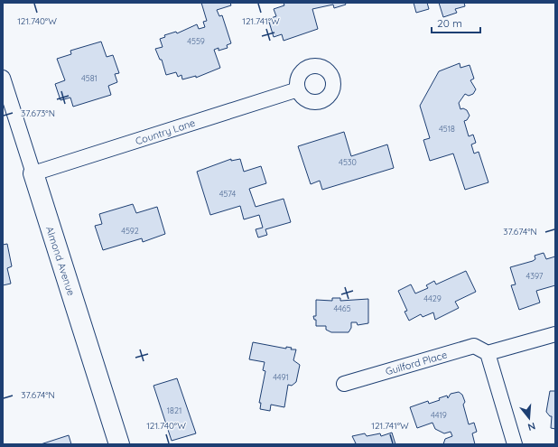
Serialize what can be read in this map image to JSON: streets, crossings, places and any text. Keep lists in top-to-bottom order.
{
  "streets": {
    "street": ["Country Lane", "Almond Avenue", "Guilford Place"]
  },
  "crossings": [
    ["Country Lane", "Almond Avenue"]
  ],
  "house_numbers": [
    "4559",
    "4581",
    "4518",
    "4530",
    "4574",
    "4592",
    "4397",
    "4429",
    "4465",
    "4491",
    "1821",
    "4419"
  ],
  "scale_bar": "20 m",
  "north": "bottom",
  "coordinates": [
    "121.740°W",
    "121.741°W",
    "37.673°N",
    "37.674°N"
  ]
}
